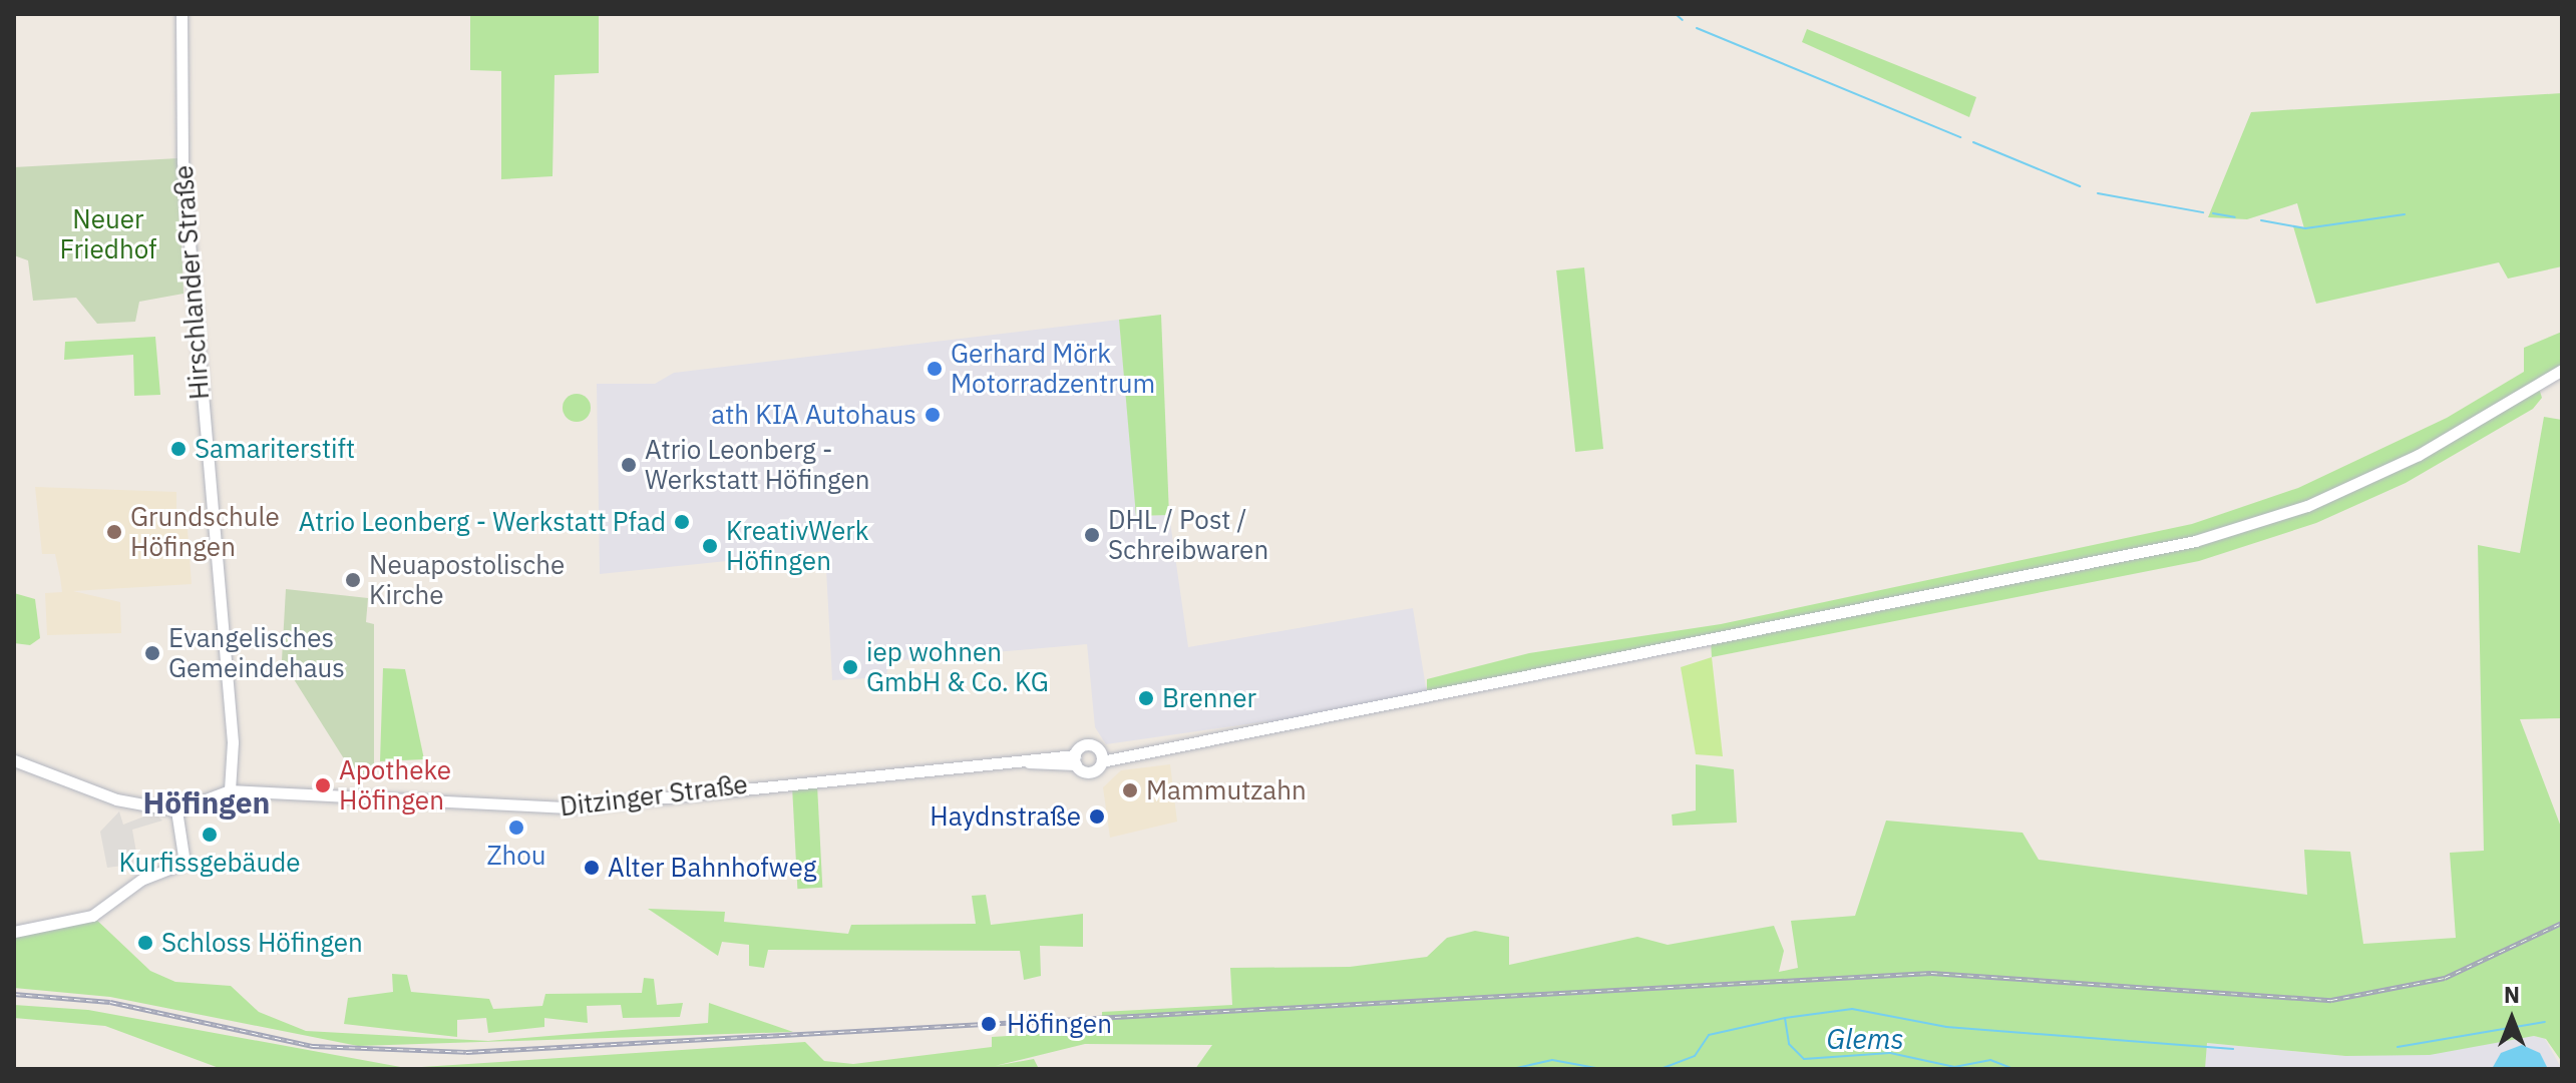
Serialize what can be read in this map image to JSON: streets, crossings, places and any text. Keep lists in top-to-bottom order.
{
  "streets": {
    "street": ["Hirschlander Straße", "Ditzinger Straße"]
  },
  "crossings": [
    ["Hirschlander Straße", "Ditzinger Straße"]
  ],
  "districts": ["Höfingen"],
  "water": ["Glems"],
  "parks": ["Neuer Friedhof"],
  "places": [
    "Gerhard Mörk Motorradzentrum",
    "ath KIA Autohaus",
    "Samariterstift",
    "Atrio Leonberg - Werkstatt Höfingen",
    "Atrio Leonberg - Werkstatt Pfad",
    "Grundschule Höfingen",
    "DHL / Post / Schreibwaren",
    "KreativWerk Höfingen",
    "Neuapostolische Kirche",
    "Evangelisches Gemeindehaus",
    "iep wohnen GmbH & Co. KG",
    "Brenner",
    "Apotheke Höfingen",
    "Mammutzahn",
    "Haydnstraße",
    "Zhou",
    "Kurfissgebäude",
    "Alter Bahnhofweg",
    "Schloss Höfingen",
    "Höfingen"
  ],
  "north": "top"
}
